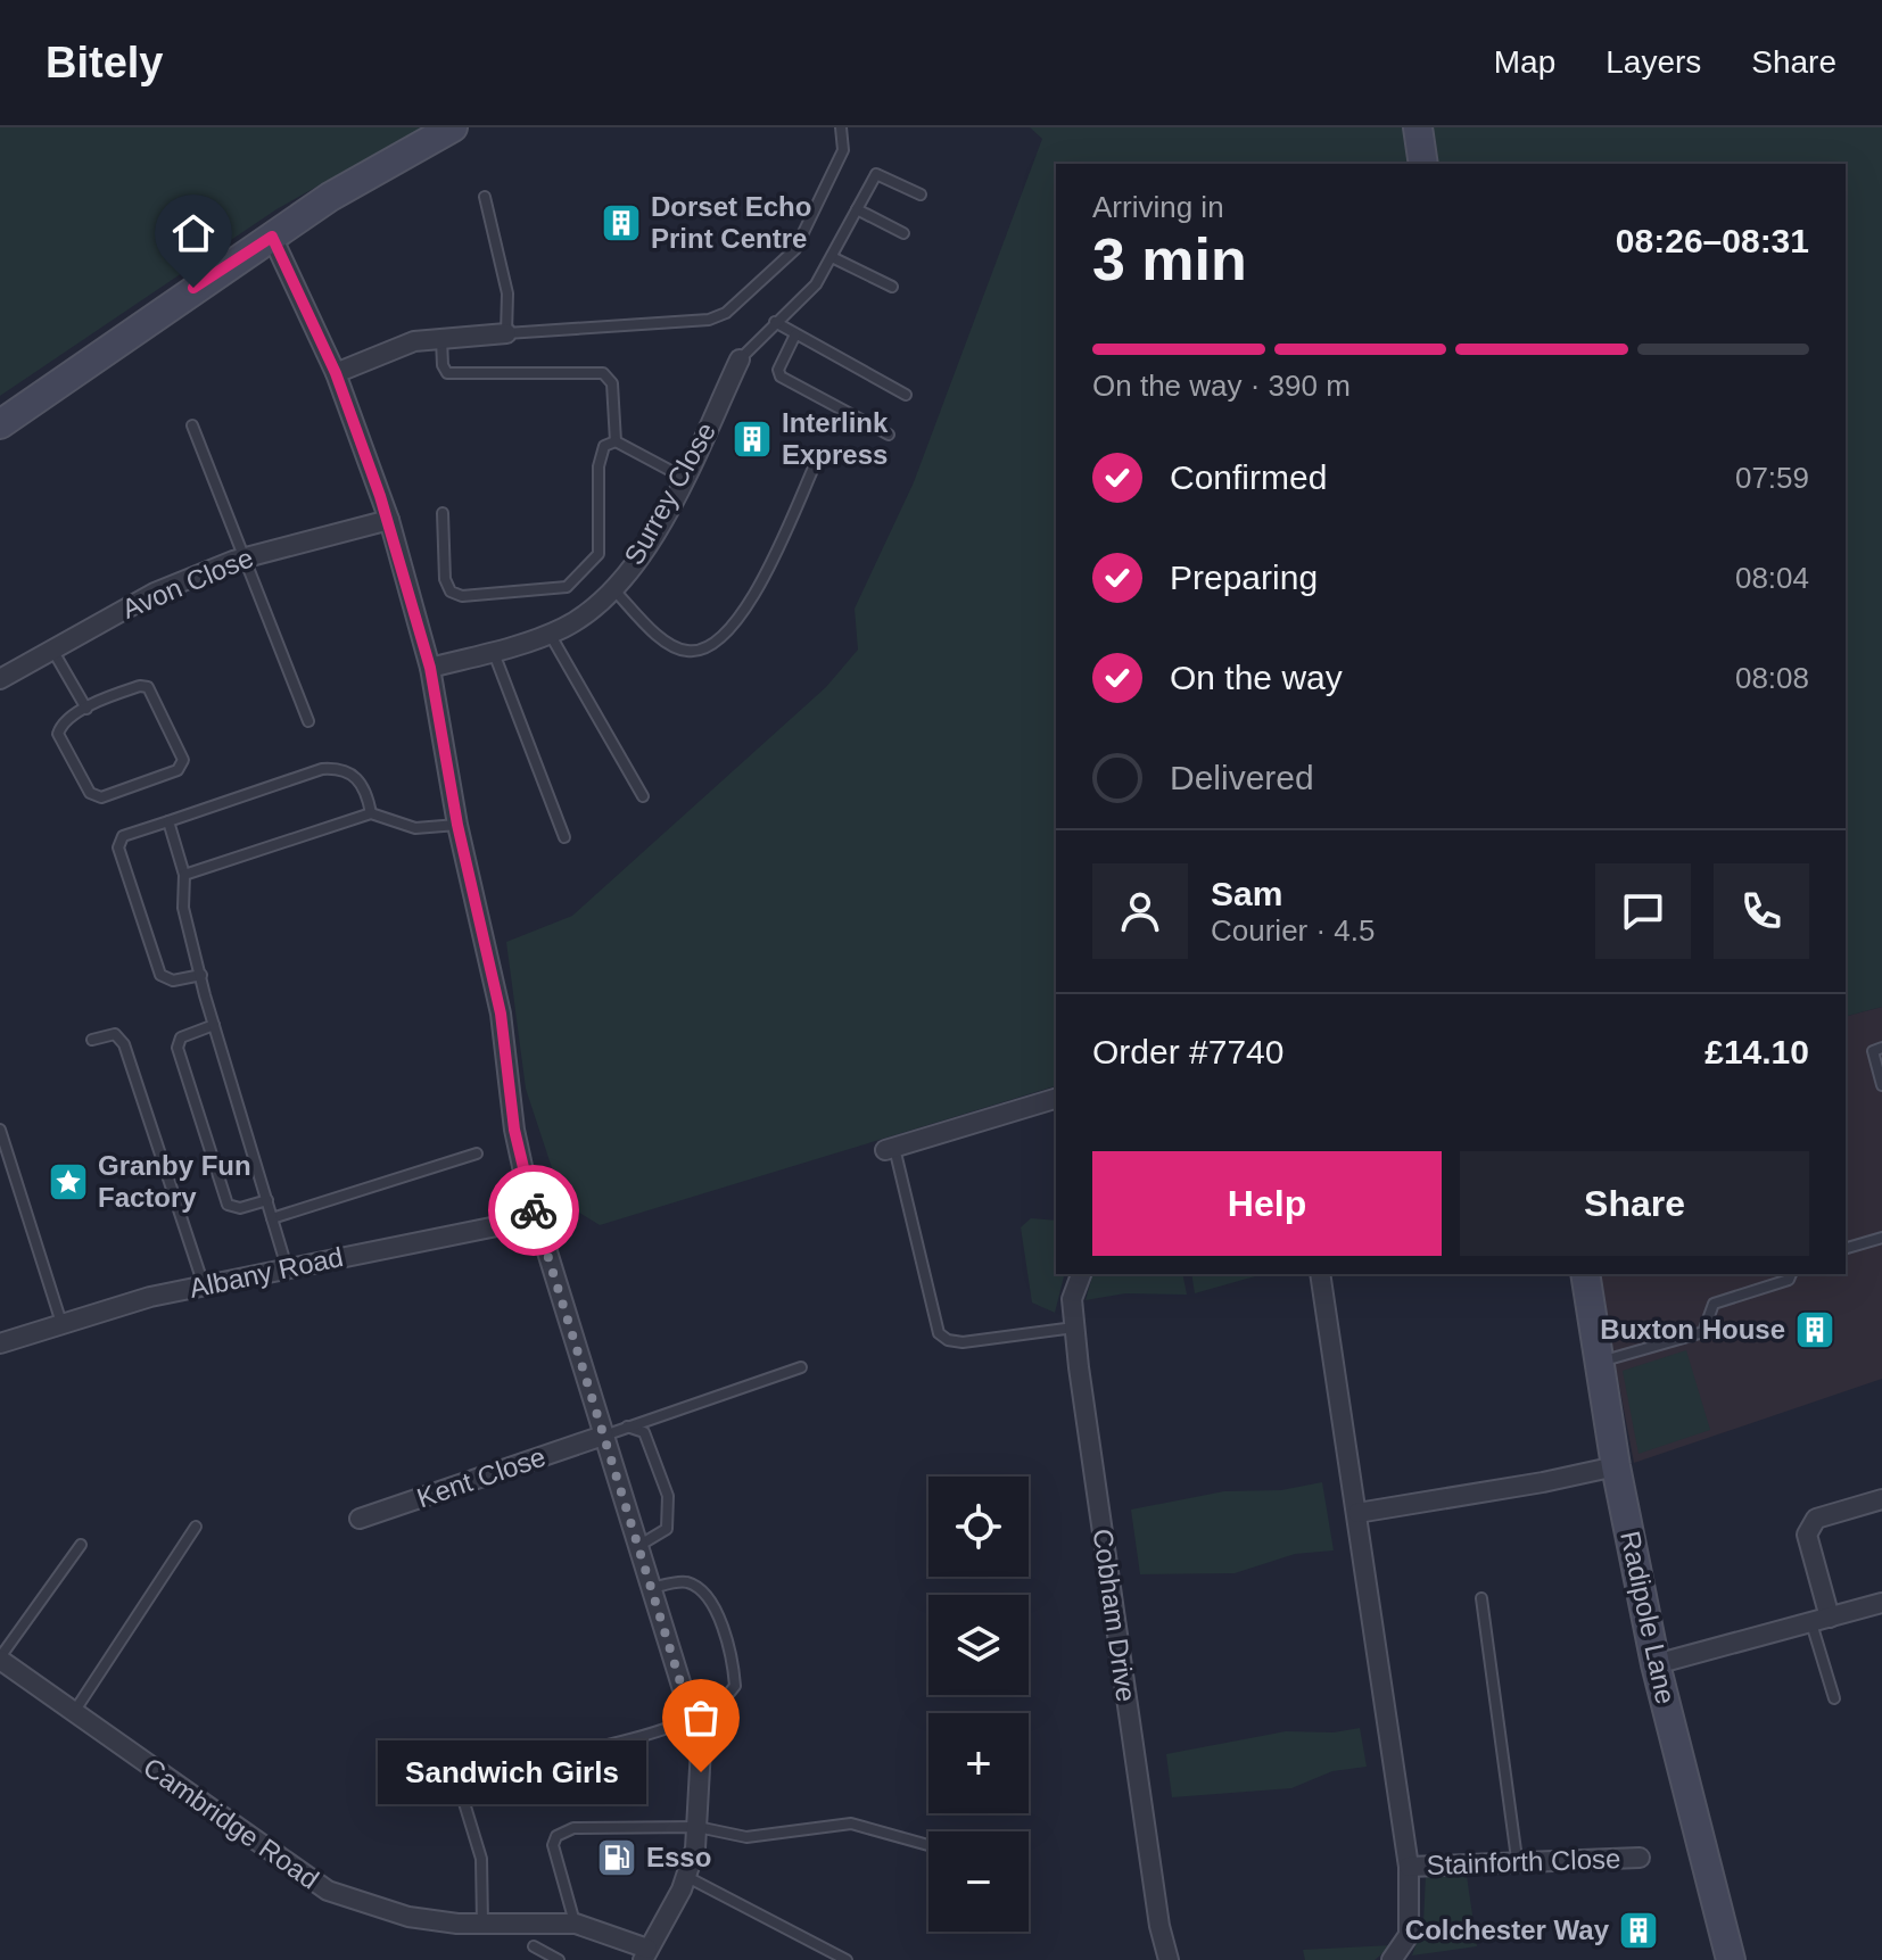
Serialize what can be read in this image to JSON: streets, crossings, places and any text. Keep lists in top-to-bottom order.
{
  "streets": {
    "main road": ["Radipole Lane"],
    "street": [
      "Surrey Close",
      "Avon Close",
      "Albany Road",
      "Kent Close",
      "Cobham Drive",
      "Cambridge Road",
      "Stainforth Close"
    ]
  },
  "places": {
    "building": [
      "Dorset Echo Print Centre",
      "Interlink Express",
      "Buxton House",
      "Colchester Way"
    ],
    "place": ["Granby Fun Factory"],
    "other": ["Sandwich Girls"],
    "fuel station": ["Esso"]
  },
  "page": {
    "header": "Bitely",
    "nav": ["Map", "Layers", "Share"],
    "heading": ["3 min", "Arriving in", "08:26–08:31"],
    "panel": [
      "Sam",
      "Courier · 4.5",
      "Order #7740",
      "£14.10"
    ],
    "bar": "On the way · 390 m",
    "list": [
      ["Confirmed", "07:59"],
      ["Preparing", "08:04"],
      ["On the way", "08:08"],
      "Delivered"
    ],
    "buttons": ["Help", "Share"],
    "map_buttons": ["+", "−"],
    "bubble": "Sandwich Girls"
  }
}
